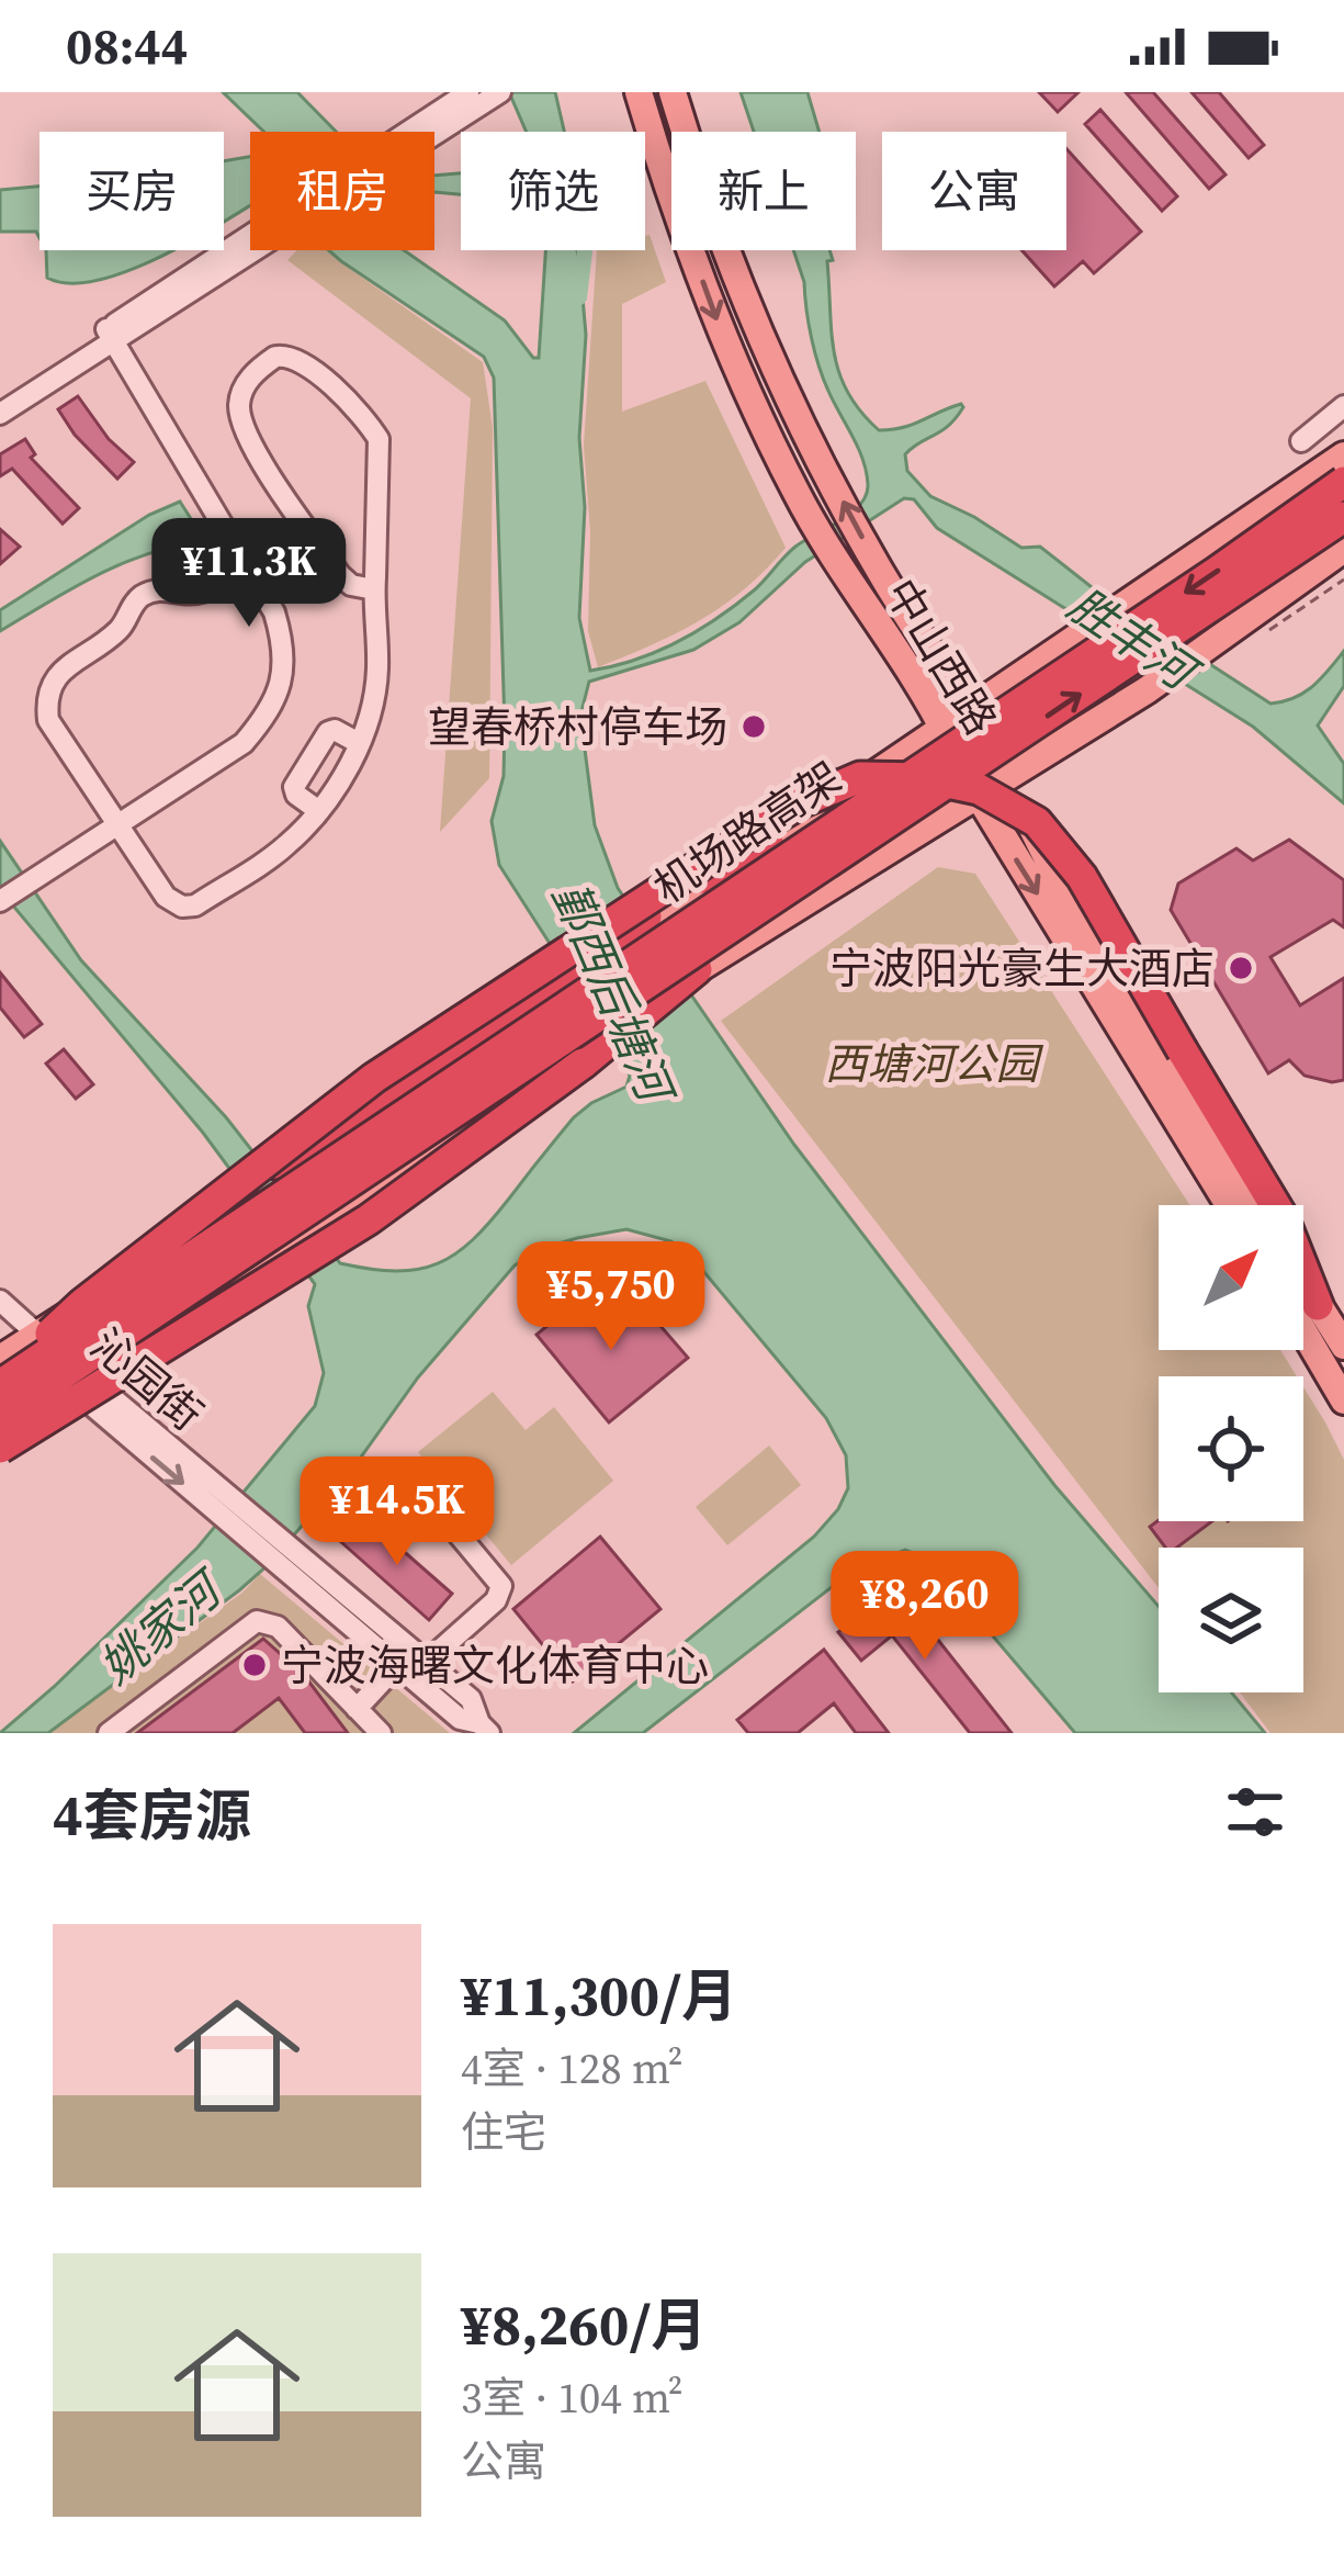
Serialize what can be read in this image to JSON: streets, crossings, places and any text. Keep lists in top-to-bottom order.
{
  "streets": {
    "highway": ["机场路高架"],
    "main road": ["中山西路"],
    "street": ["沁园街"]
  },
  "water": ["胜丰河", "鄞西后塘河", "姚家河"],
  "parks": ["西塘河公园"],
  "places": ["望春桥村停车场", "宁波阳光豪生大酒店", "宁波海曙文化体育中心"],
  "north": "top right",
  "page": {
    "status": "08:44",
    "chip": [
      "买房",
      "租房",
      "筛选",
      "新上",
      "公寓"
    ],
    "price": [
      "¥11.3K",
      "¥5,750",
      "¥14.5K",
      "¥8,260"
    ],
    "heading": "4套房源",
    "list": [
      {
        "name": "¥11,300/月",
        "note": "4室 · 128 m² · 住宅"
      },
      {
        "name": "¥8,260/月",
        "note": "3室 · 104 m² · 公寓"
      }
    ]
  }
}
